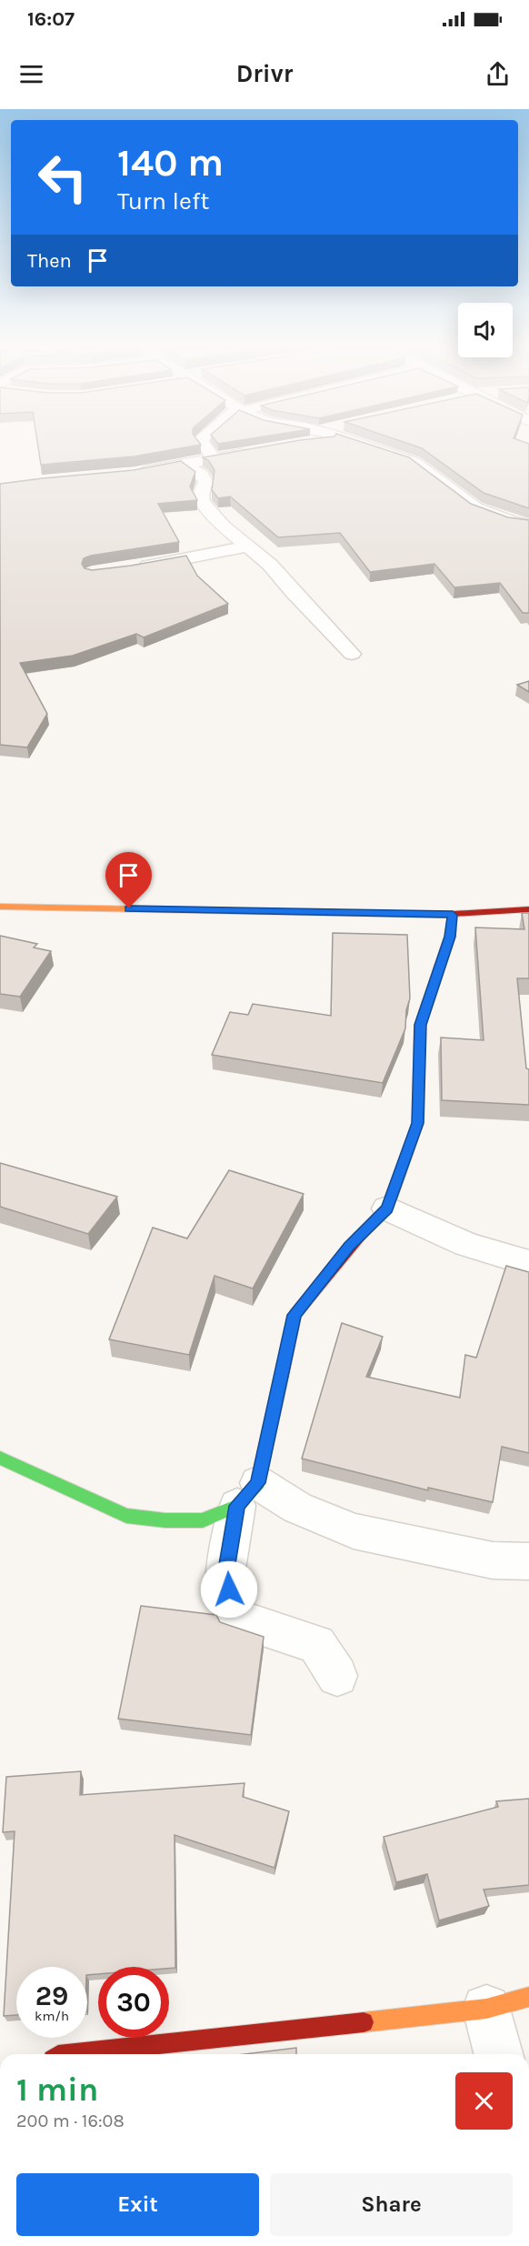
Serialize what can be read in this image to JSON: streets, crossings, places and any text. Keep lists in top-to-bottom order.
{
  "page": {
    "status": "16:07",
    "header": "Drivr",
    "turn": ["140 m", "Turn left"],
    "then": "Then",
    "speed": "29 km/h",
    "limit": "30",
    "heading": ["1 min", "200 m · 16:08"],
    "buttons": ["Exit", "Share"]
  }
}
